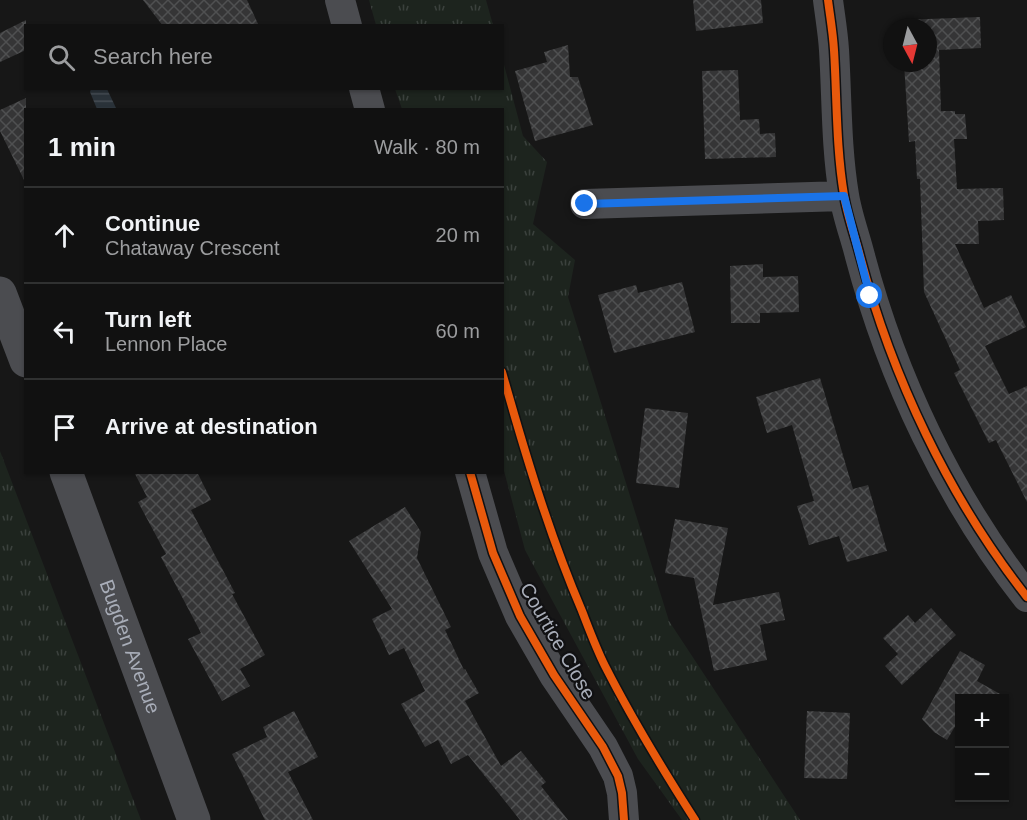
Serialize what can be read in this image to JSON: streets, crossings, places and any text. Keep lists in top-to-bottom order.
{
  "streets": {
    "street": ["Courtice Close", "Bugden Avenue"]
  },
  "north": "bottom",
  "page": {
    "search": "Search here",
    "heading": ["1 min", "Walk · 80 m"],
    "list": [
      ["Continue", "Chataway Crescent", "20 m"],
      ["Turn left", "Lennon Place", "60 m"],
      "Arrive at destination"
    ],
    "map_buttons": ["+", "−"]
  }
}
